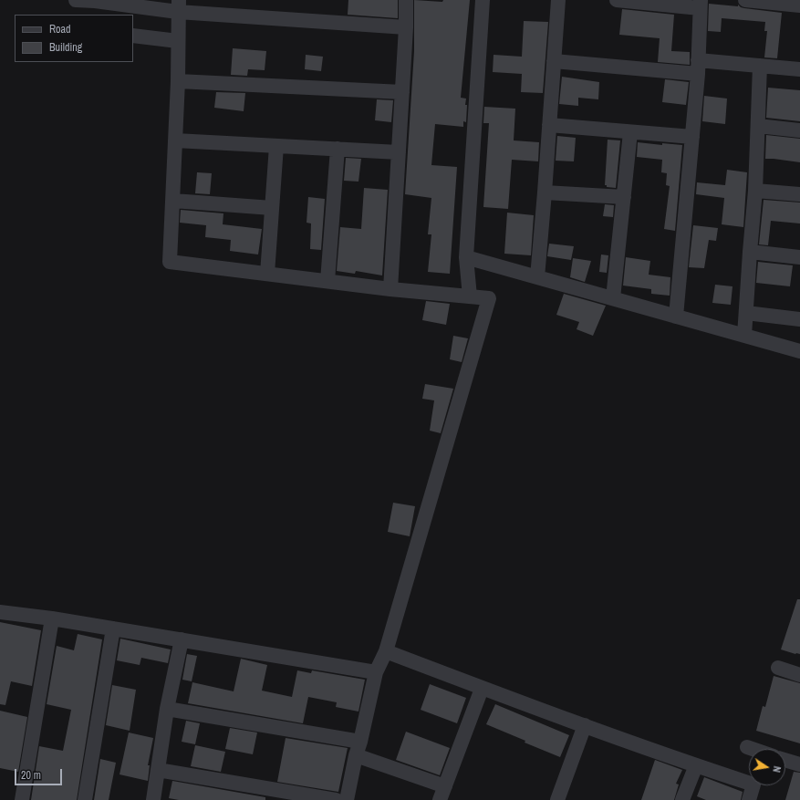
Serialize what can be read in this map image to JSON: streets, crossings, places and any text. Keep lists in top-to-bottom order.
{
  "legend": ["Road", "Building"],
  "scale_bar": "20 m",
  "north": "right"
}
